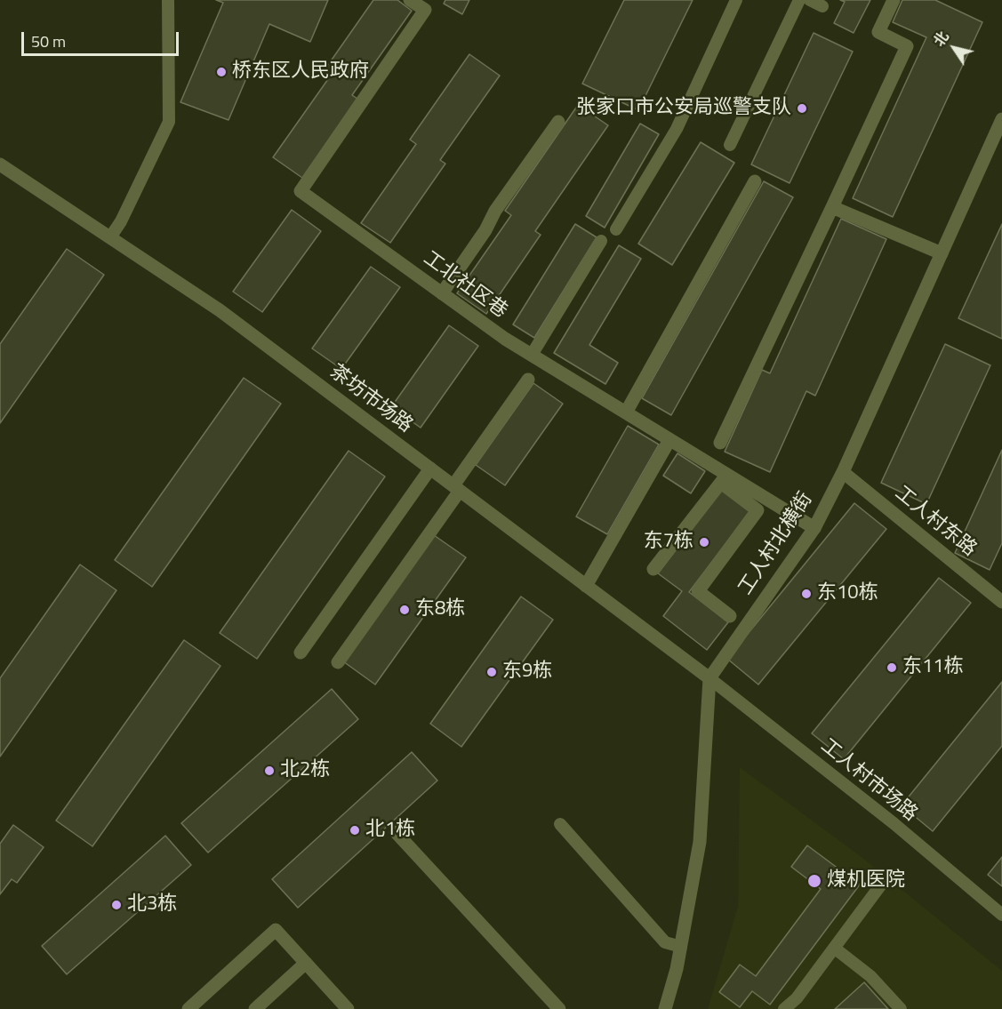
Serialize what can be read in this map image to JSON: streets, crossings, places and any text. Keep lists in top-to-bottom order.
{
  "streets": {
    "street": [
      "工北社区巷",
      "茶坊市场路",
      "工人村东路",
      "工人村北横街"
    ],
    "lane": ["工人村市场路"]
  },
  "crossings": [
    ["工北社区巷", "工人村北横街"],
    ["茶坊市场路", "工人村北横街"],
    ["茶坊市场路", "工人村市场路"],
    ["工人村东路", "工人村北横街"],
    ["工人村北横街", "工人村市场路"]
  ],
  "places": [
    "桥东区人民政府",
    "张家口市公安局巡警支队",
    "东7栋",
    "东10栋",
    "东8栋",
    "东11栋",
    "东9栋",
    "北2栋",
    "北1栋",
    "煤机医院",
    "北3栋"
  ],
  "scale_bar": "50 m",
  "north": "top left"
}
